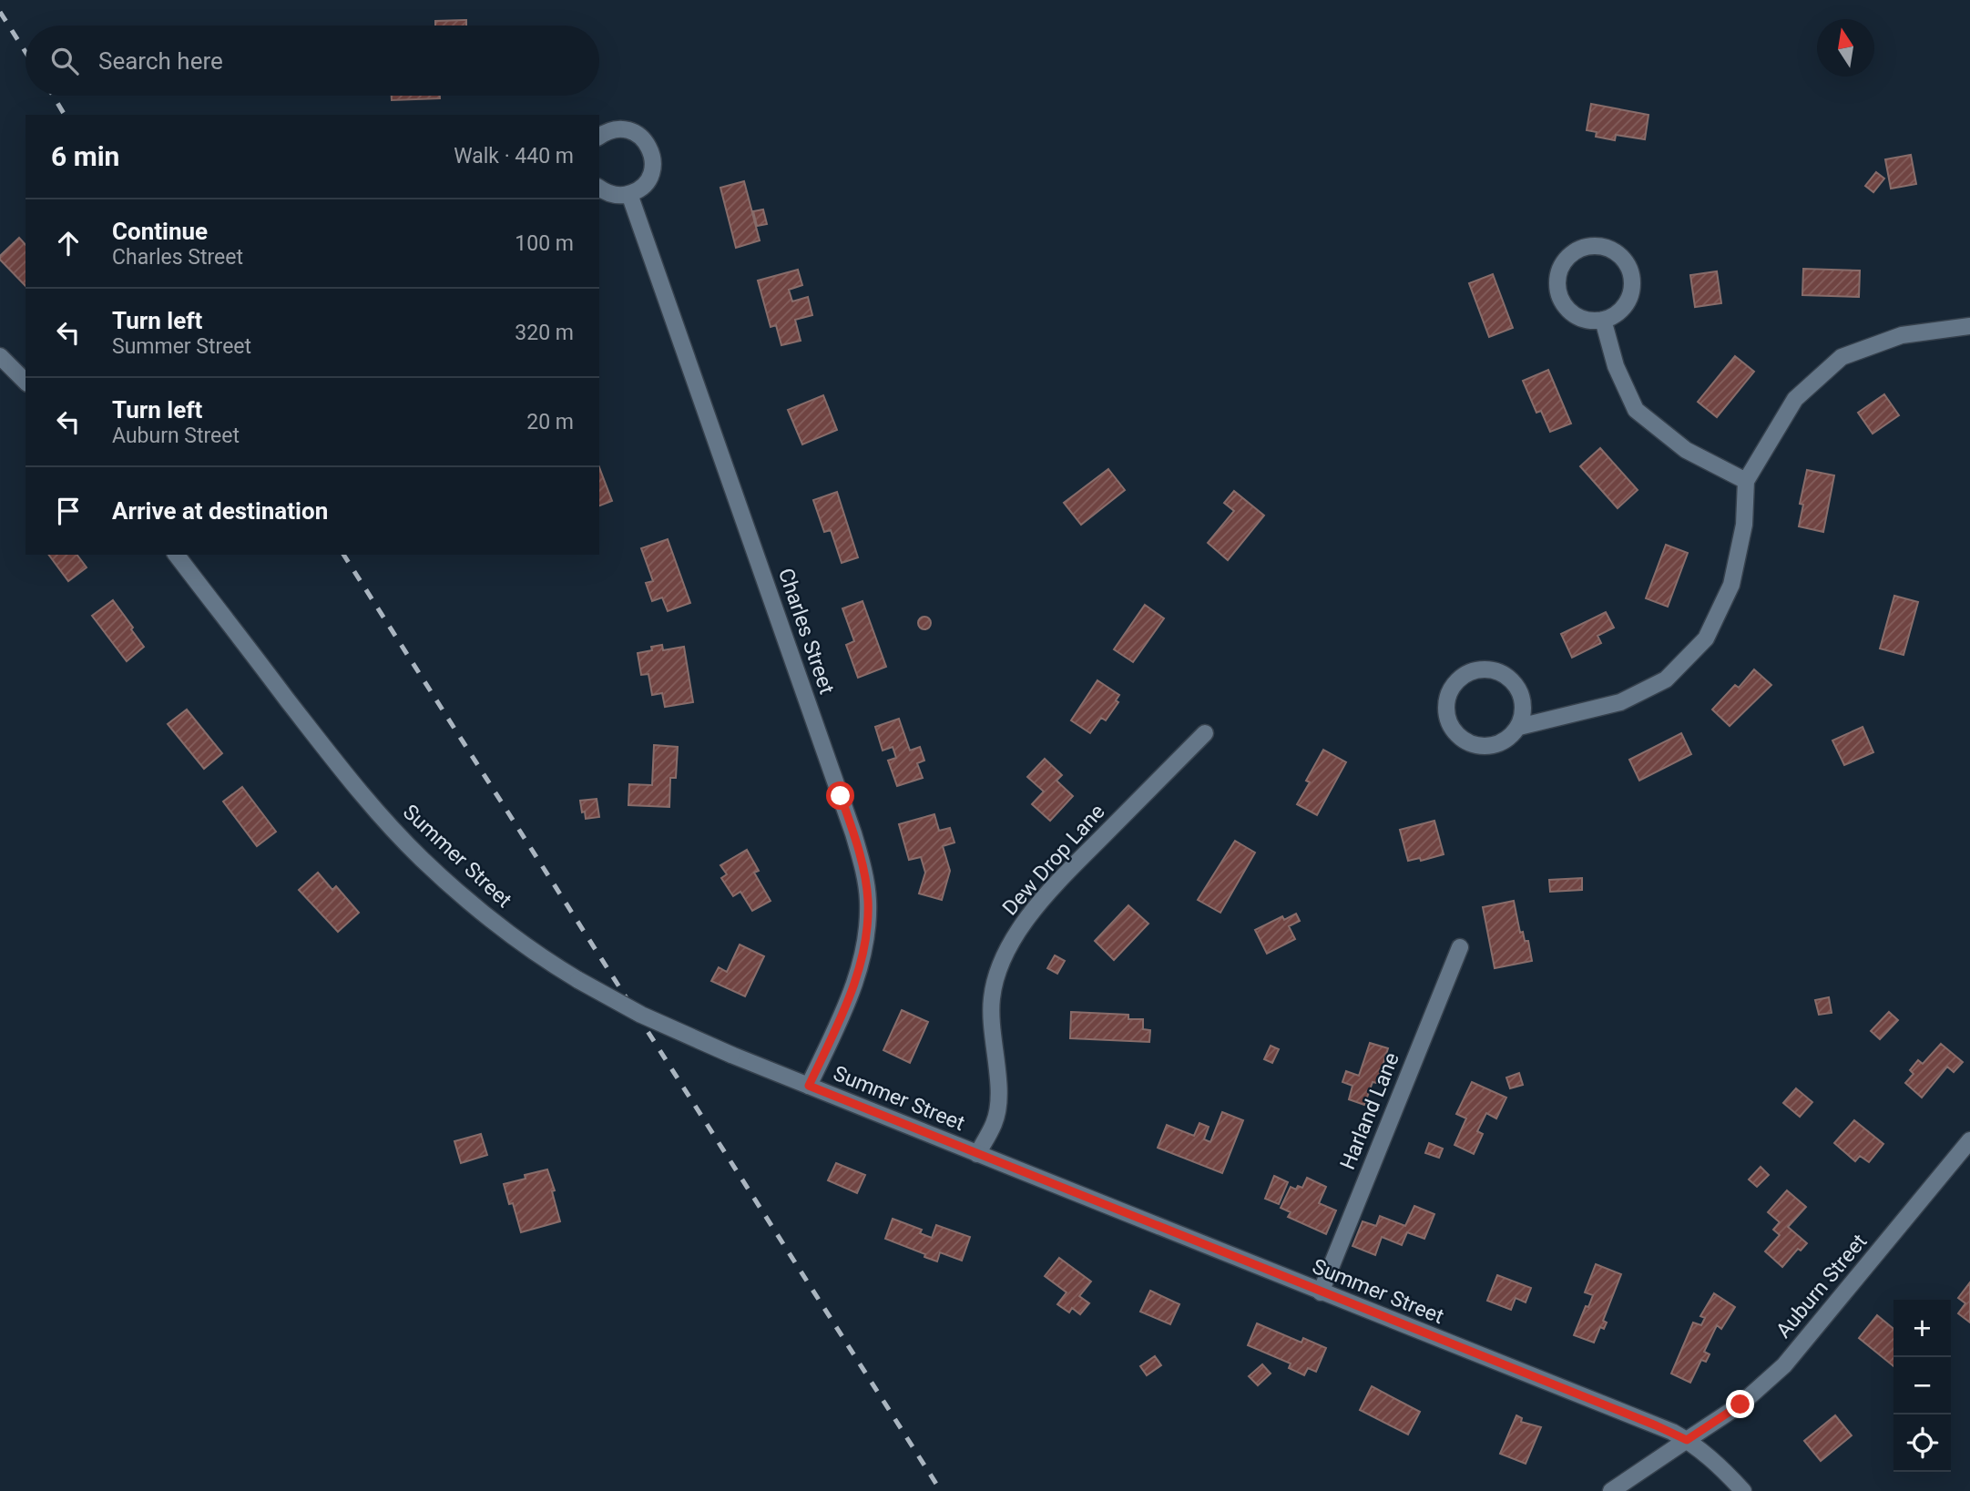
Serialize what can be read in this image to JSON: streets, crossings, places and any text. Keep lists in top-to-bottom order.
{
  "streets": {
    "street": [
      "Charles Street",
      "Summer Street",
      "Dew Drop Lane",
      "Harland Lane",
      "Auburn Street"
    ]
  },
  "crossings": [
    ["Charles Street", "Summer Street"],
    ["Summer Street", "Dew Drop Lane"],
    ["Summer Street", "Harland Lane"],
    ["Summer Street", "Auburn Street"]
  ],
  "north": "top",
  "page": {
    "search": "Search here",
    "heading": ["6 min", "Walk · 440 m"],
    "list": [
      ["Continue", "Charles Street", "100 m"],
      ["Turn left", "Summer Street", "320 m"],
      ["Turn left", "Auburn Street", "20 m"],
      "Arrive at destination"
    ],
    "map_buttons": ["+", "−"]
  }
}
